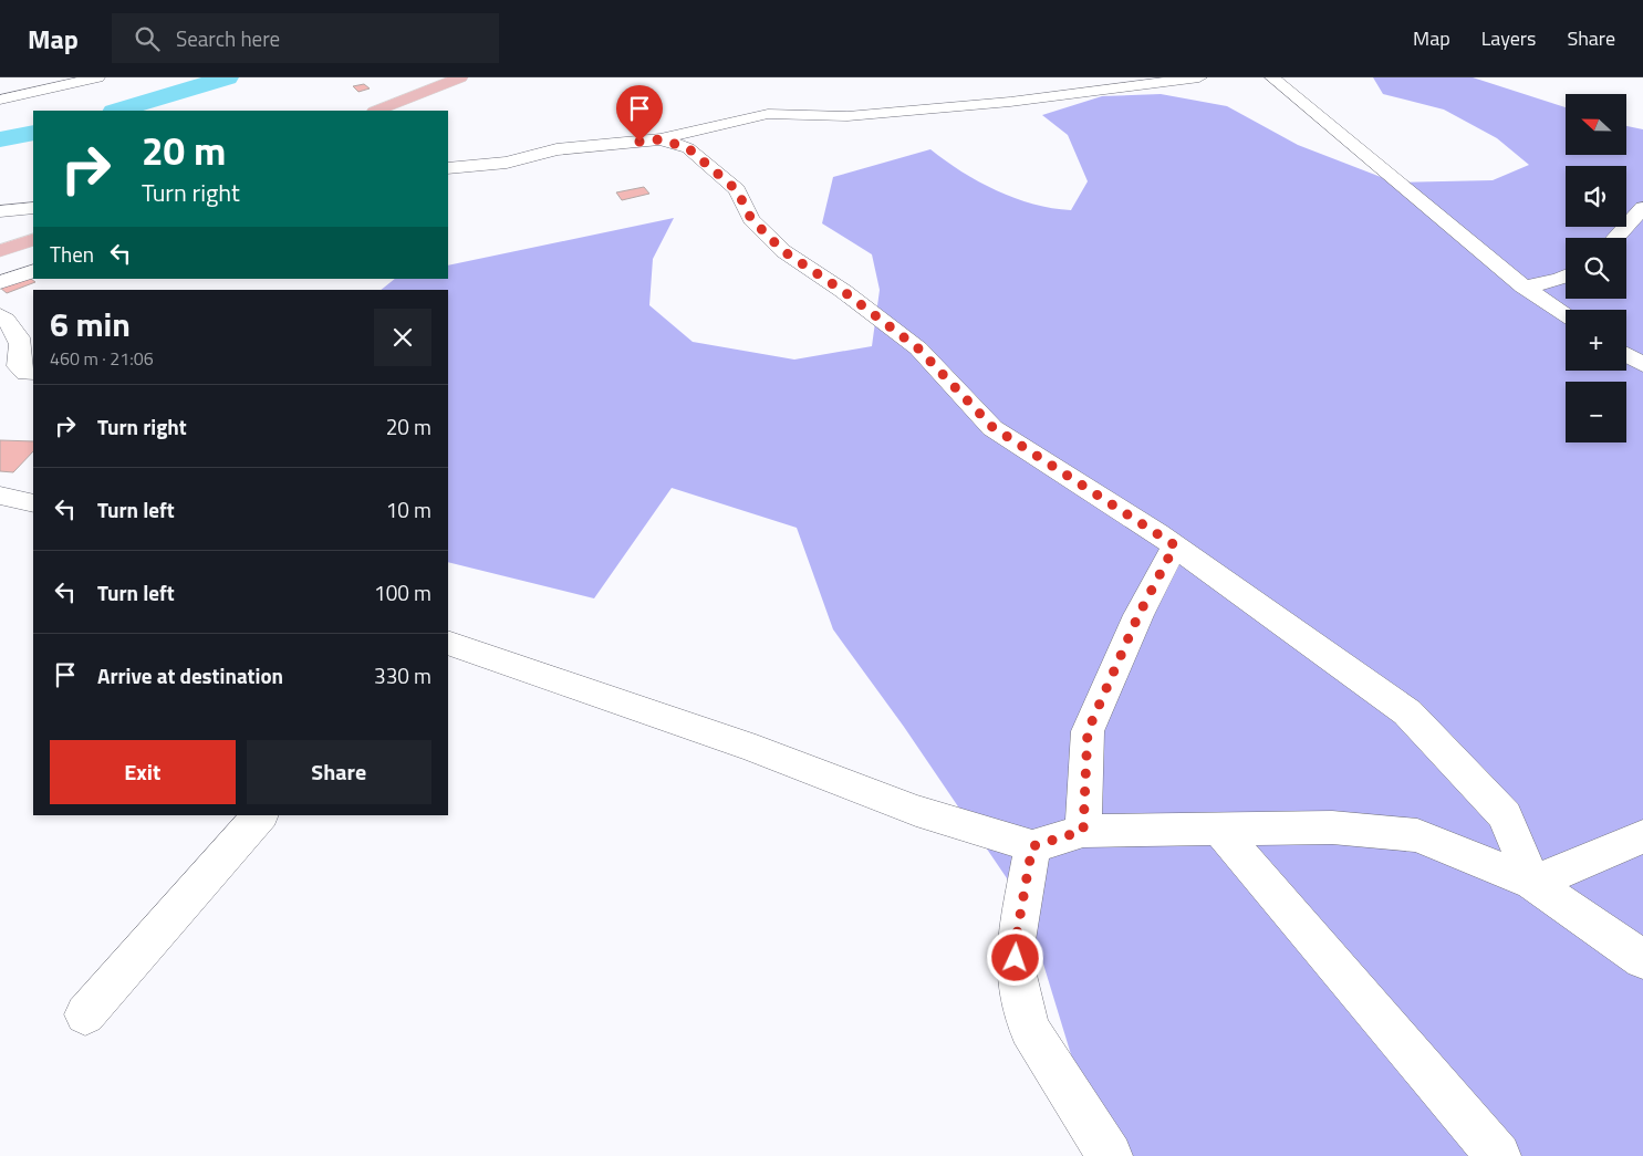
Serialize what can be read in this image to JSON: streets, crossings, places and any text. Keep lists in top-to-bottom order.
{
  "north": "left",
  "page": {
    "header": "Map",
    "search": "Search here",
    "nav": ["Map", "Layers", "Share"],
    "map_buttons": ["+", "−"],
    "turn": ["20 m", "Turn right"],
    "then": "Then",
    "heading": ["6 min", "460 m · 21:06"],
    "list": [
      {
        "name": "Turn right",
        "value": "20 m"
      },
      {
        "name": "Turn left",
        "value": "10 m"
      },
      {
        "name": "Turn left",
        "value": "100 m"
      },
      {
        "name": "Arrive at destination",
        "value": "330 m"
      }
    ],
    "buttons": ["Exit", "Share"]
  }
}
